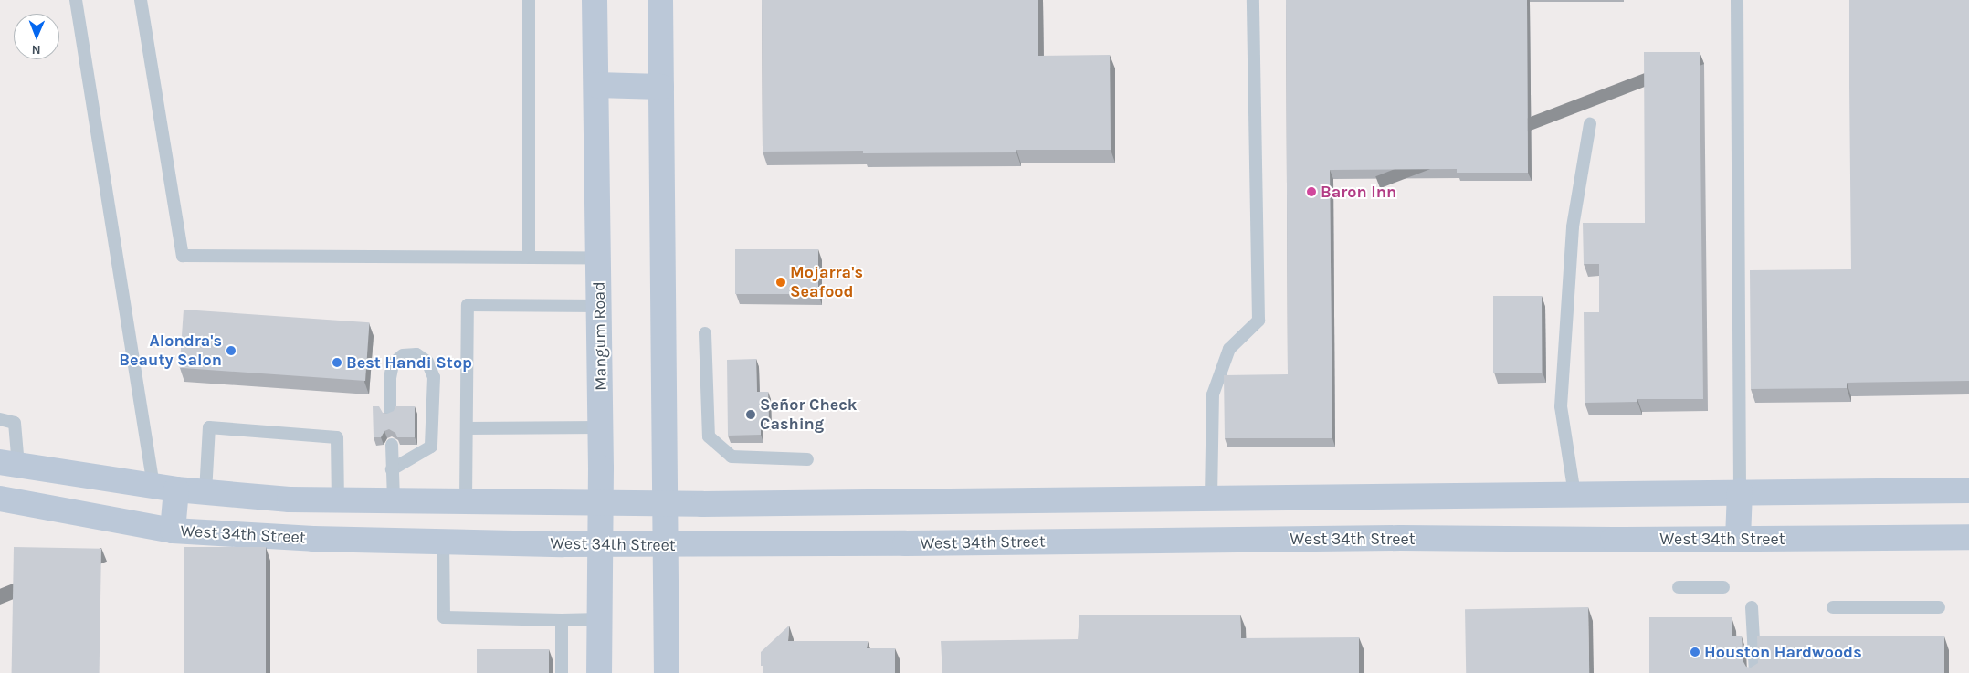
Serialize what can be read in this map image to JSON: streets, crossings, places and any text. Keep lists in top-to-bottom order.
{
  "streets": {
    "main road": ["Mangum Road", "West 34th Street"]
  },
  "crossings": [
    ["Mangum Road", "West 34th Street"]
  ],
  "places": [
    "Baron Inn",
    "Mojarra's Seafood",
    "Alondra's Beauty Salon",
    "Best Handi Stop",
    "Señor Check Cashing",
    "Houston Hardwoods"
  ],
  "north": "bottom"
}
